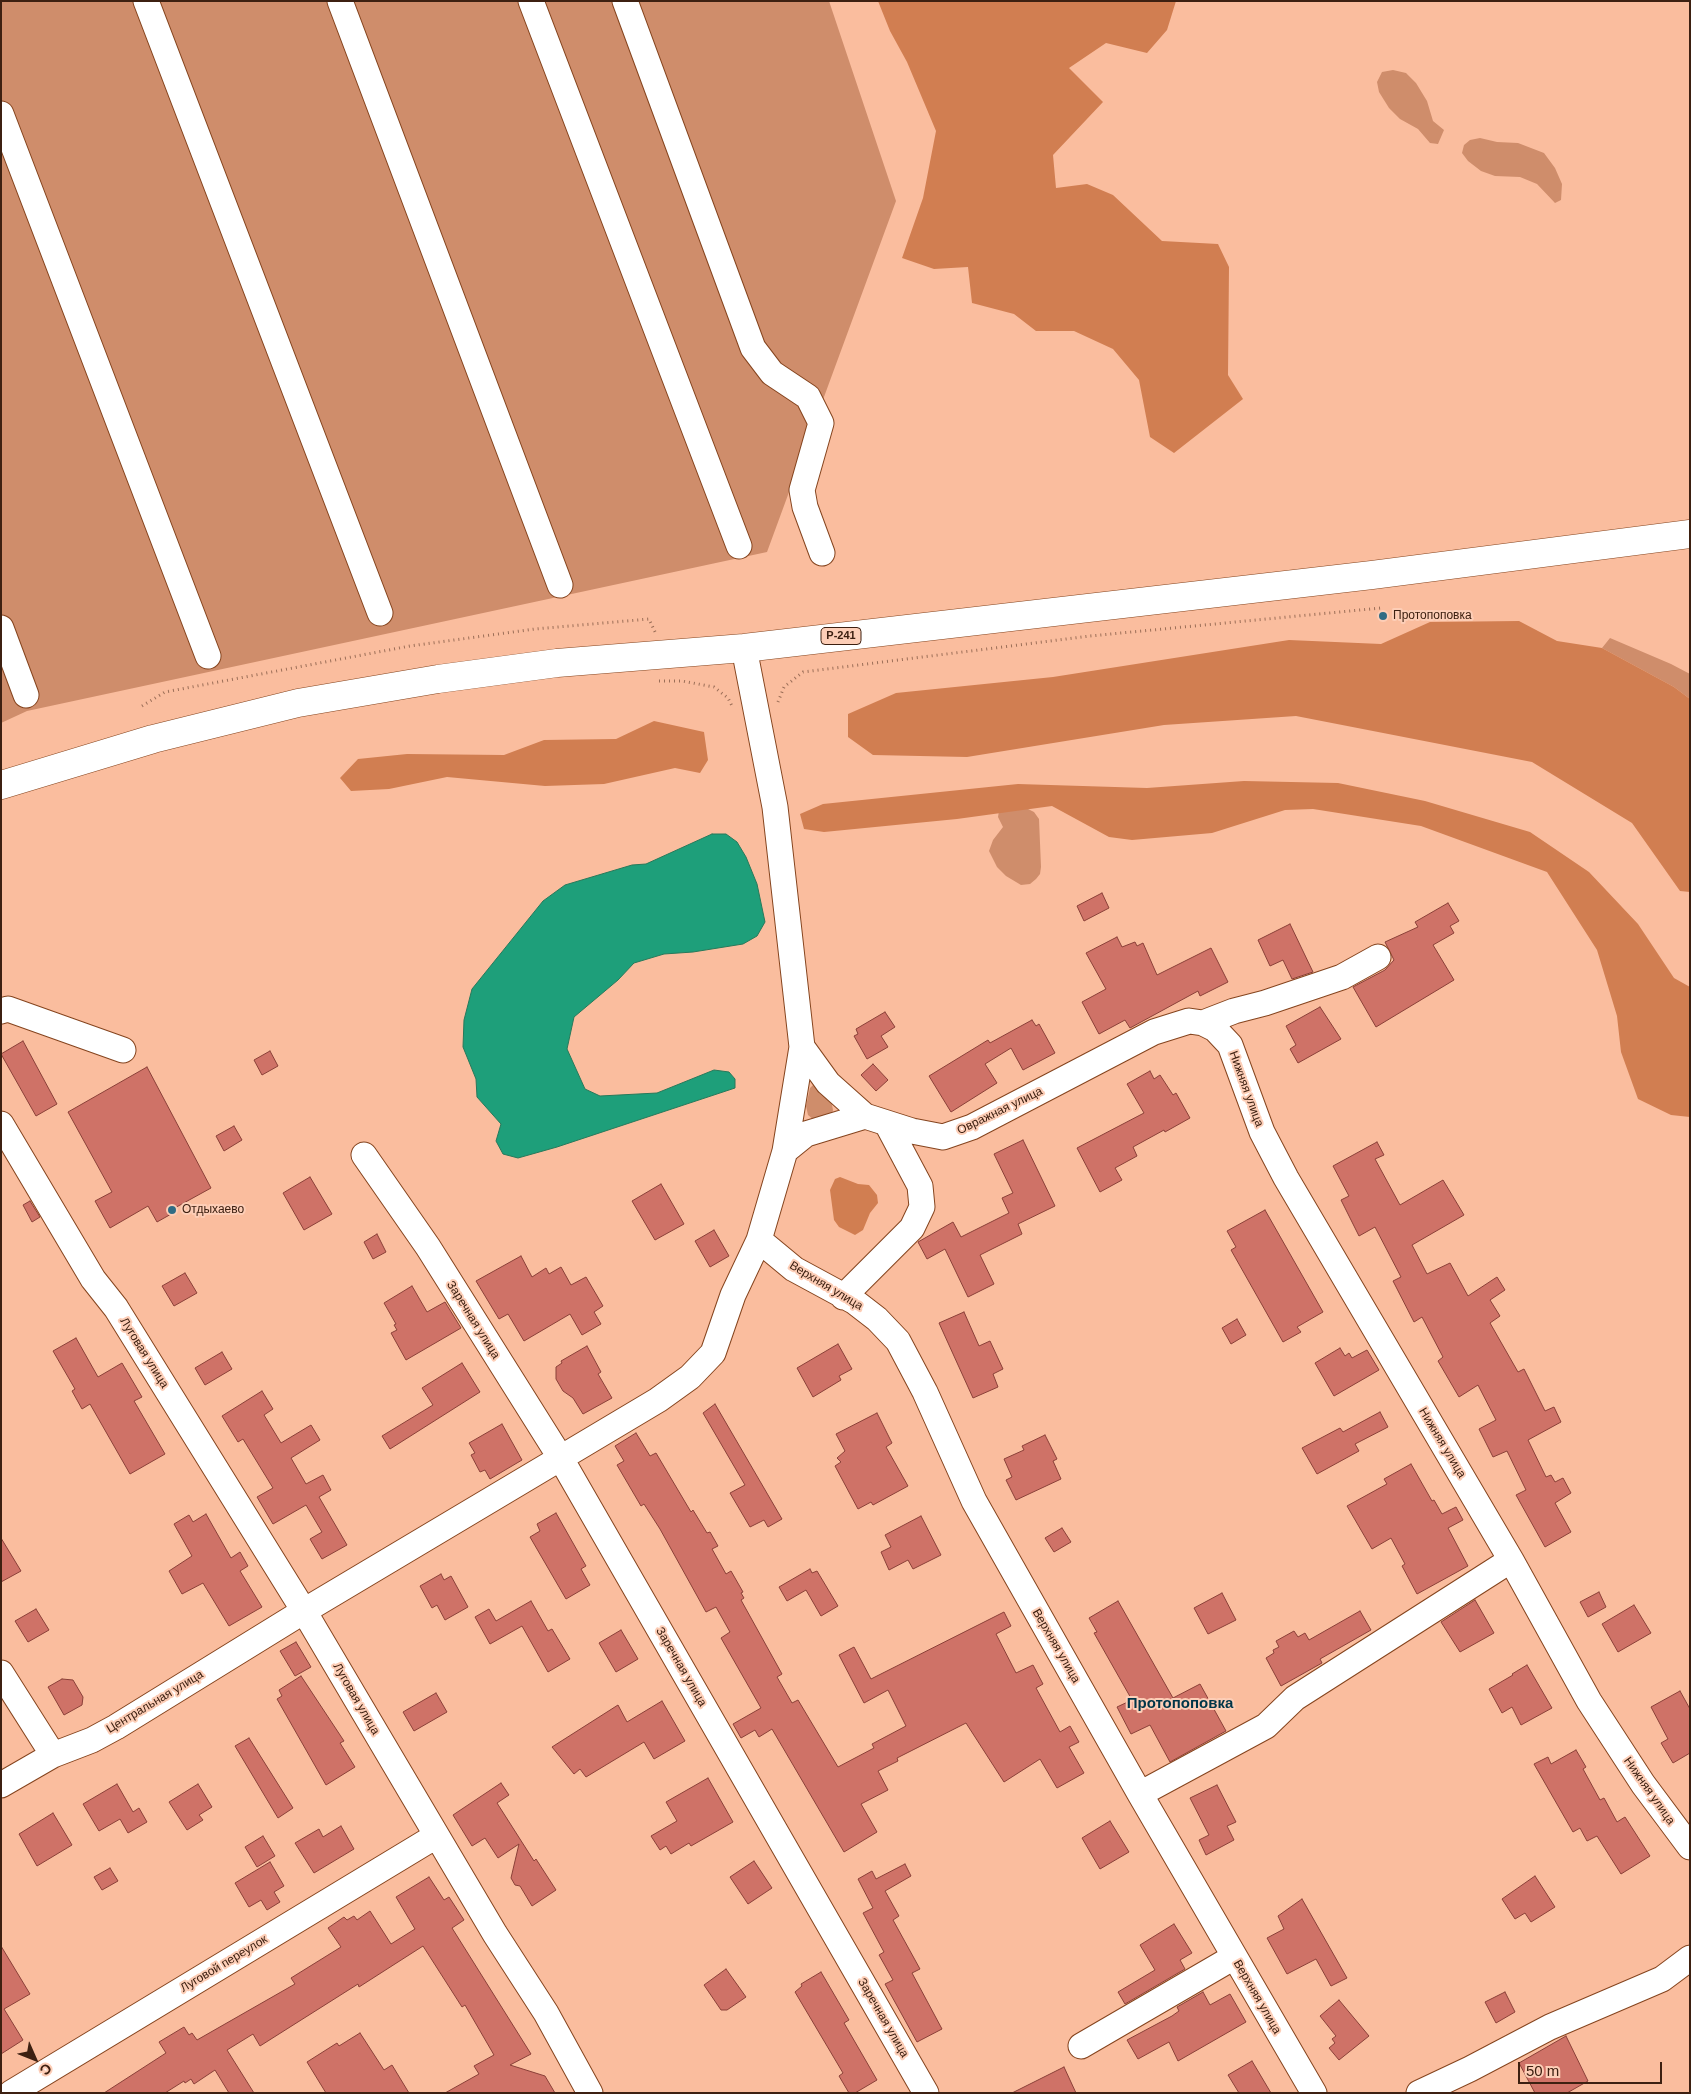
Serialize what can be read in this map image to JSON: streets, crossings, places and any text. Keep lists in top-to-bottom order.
{
  "streets": {
    "highway": ["Р-241"],
    "street": [
      "Нижняя улица",
      "Овражная улица",
      "Верхняя улица",
      "Заречная улица",
      "Луговая улица",
      "Центральная улица",
      "Луговой переулок"
    ]
  },
  "crossings": [
    ["Нижняя улица", "Овражная улица"],
    ["Овражная улица", "Верхняя улица"],
    ["Овражная улица", "Центральная улица"],
    ["Верхняя улица", "Центральная улица"],
    ["Заречная улица", "Центральная улица"],
    ["Луговая улица", "Центральная улица"],
    ["Луговая улица", "Луговой переулок"]
  ],
  "districts": ["Протопоповка"],
  "places": ["Протопоповка", "Отдыхаево"],
  "scale_bar": "50 m",
  "north": "bottom right"
}
